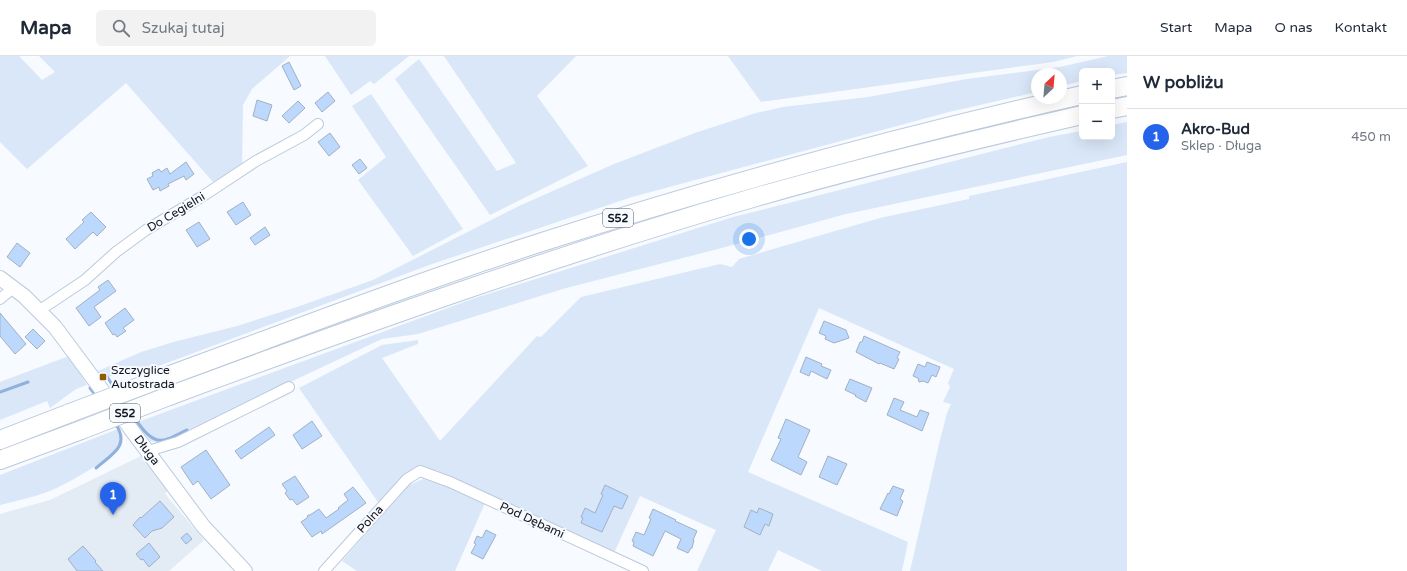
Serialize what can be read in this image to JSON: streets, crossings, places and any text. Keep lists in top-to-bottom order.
{
  "streets": {
    "highway": ["S52"],
    "street": [
      "Do Cegielni",
      "Długa",
      "Polna",
      "Pod Dębami"
    ]
  },
  "crossings": [
    ["Do Cegielni", "Długa"],
    ["Polna", "Pod Dębami"]
  ],
  "places": {
    "transit": ["Szczyglice Autostrada"]
  },
  "north": "top right",
  "page": {
    "header": "Mapa",
    "search": "Szukaj tutaj",
    "nav": [
      "Start",
      "Mapa",
      "O nas",
      "Kontakt"
    ],
    "heading": "W pobliżu",
    "map_buttons": ["+", "−"],
    "list": [
      {
        "mark": "1",
        "name": "Akro-Bud",
        "note": "Sklep · Długa",
        "value": "450 m"
      }
    ],
    "pins": "1"
  }
}
